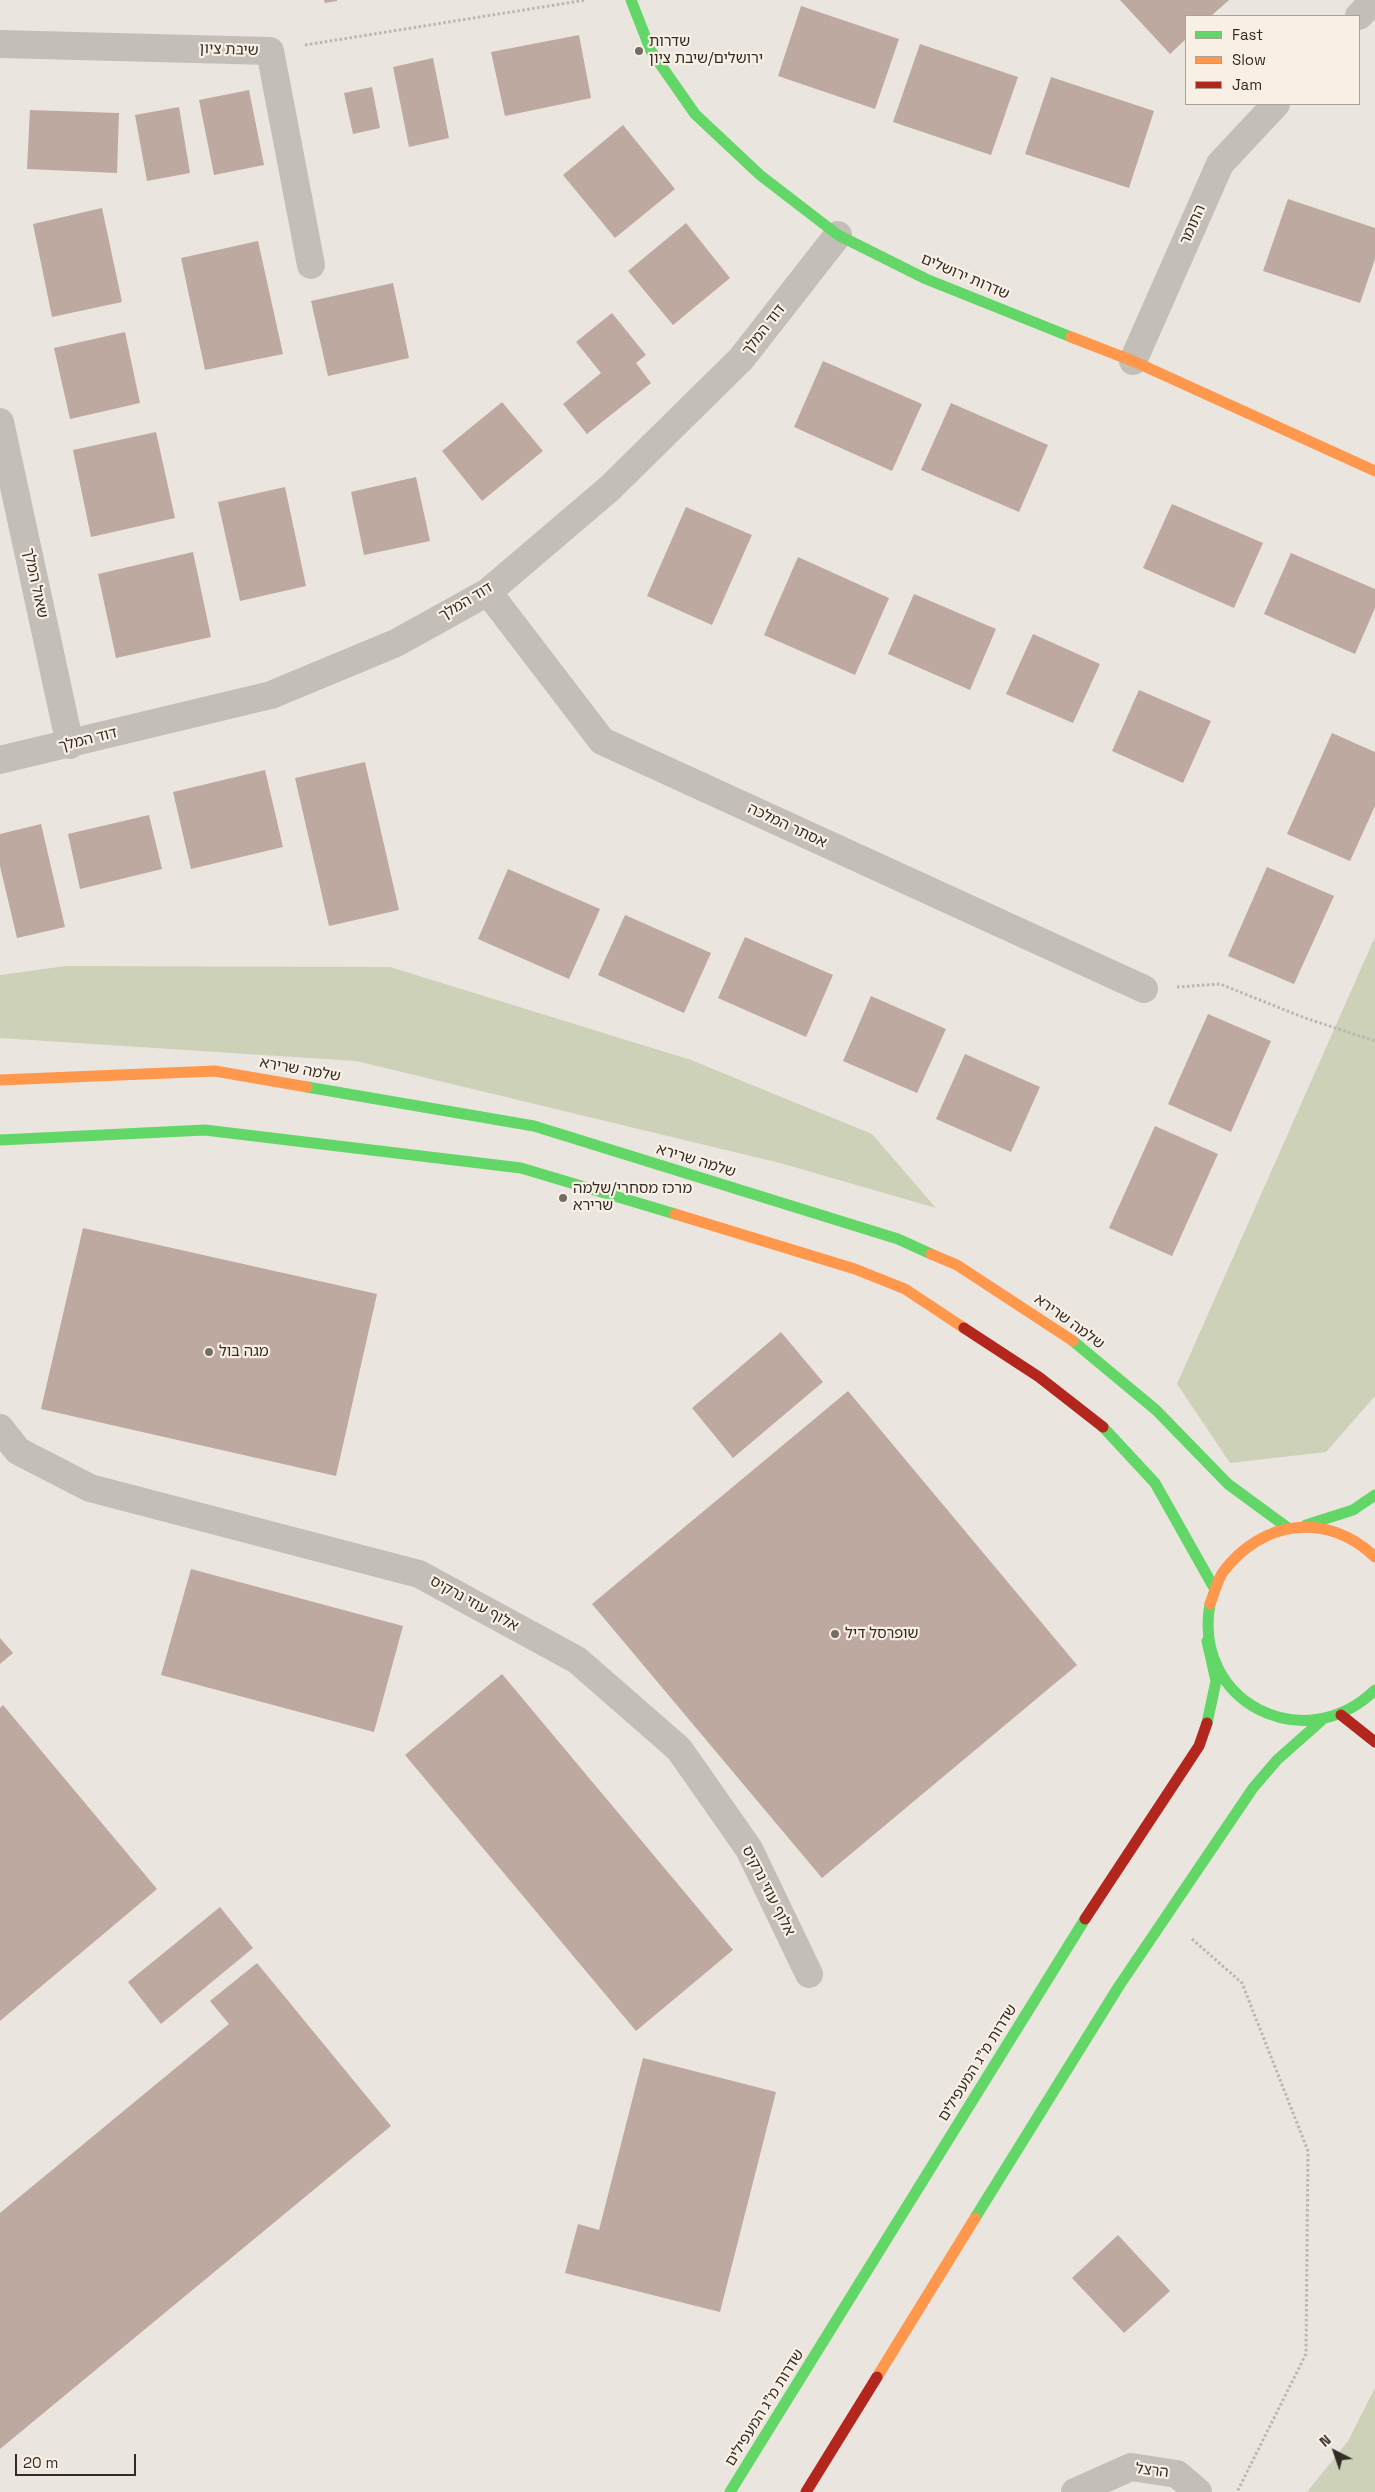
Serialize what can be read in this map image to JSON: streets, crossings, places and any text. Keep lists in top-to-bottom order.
{
  "streets": {
    "street": [
      "שיבת ציון",
      "התומר",
      "שדרות ירושלים",
      "דוד המלך",
      "שאול המלך",
      "אסתר המלכה",
      "שלמה שרירא",
      "אלוף עוזי נרקיס",
      "שדרות מ\"ג המעפילים",
      "הרצל"
    ]
  },
  "crossings": [
    ["התומר", "שדרות ירושלים"],
    ["שדרות ירושלים", "דוד המלך"],
    ["דוד המלך", "שאול המלך"],
    ["דוד המלך", "אסתר המלכה"]
  ],
  "places": [
    "שדרות ירושלים/שיבת ציון",
    "מרכז מסחרי/שלמה שרירא",
    "מגה בול",
    "שופרסל דיל"
  ],
  "legend": ["Fast", "Slow", "Jam"],
  "scale_bar": "20 m",
  "north": "top left"
}
